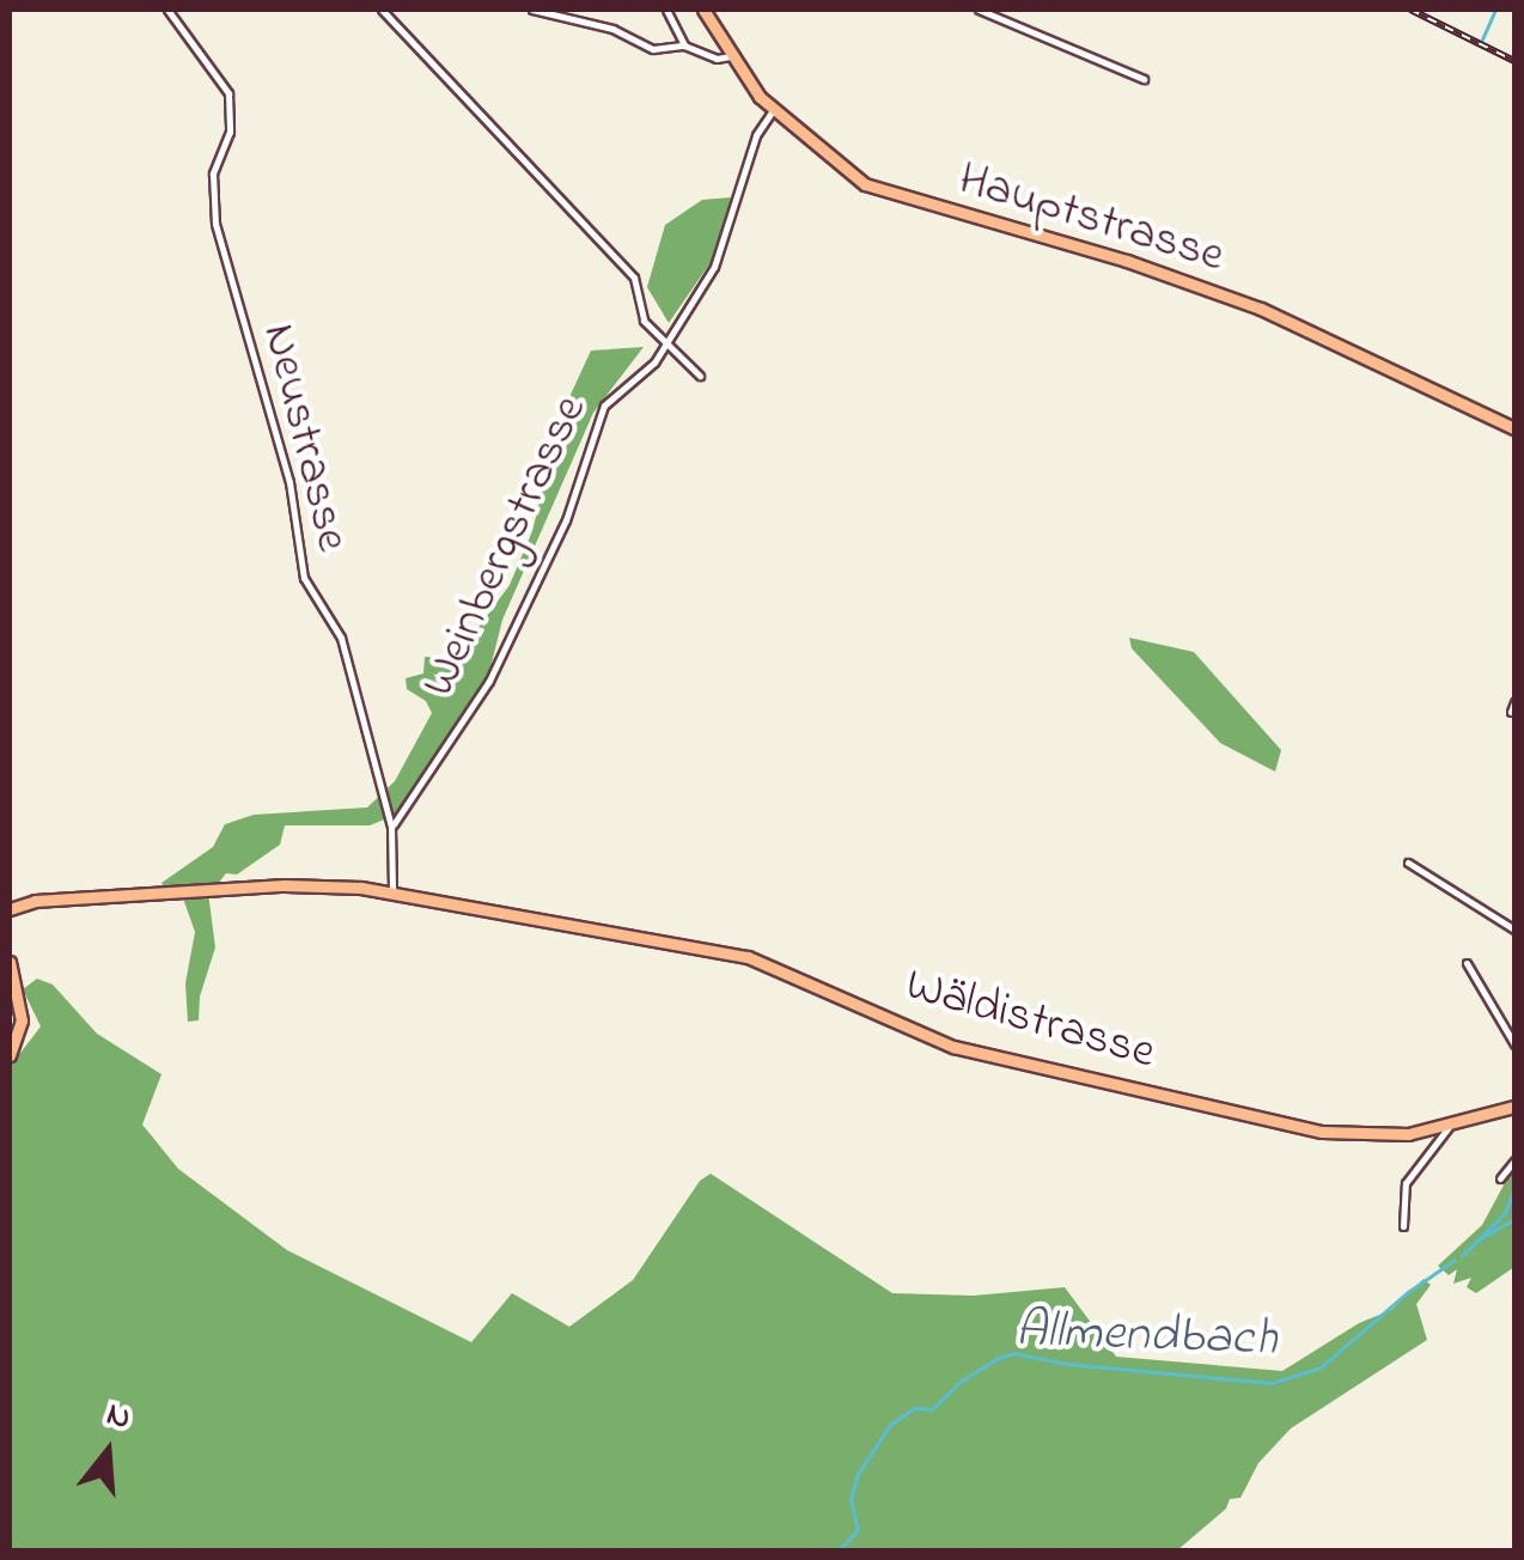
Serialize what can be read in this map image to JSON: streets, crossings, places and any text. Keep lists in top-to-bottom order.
{
  "streets": {
    "main road": ["Hauptstrasse", "Wäldistrasse"],
    "street": ["Neustrasse", "Weinbergstrasse"]
  },
  "crossings": [
    ["Hauptstrasse", "Weinbergstrasse"],
    ["Neustrasse", "Weinbergstrasse"],
    ["Neustrasse", "Wäldistrasse"]
  ],
  "water": ["Allmendbach"],
  "north": "top"
}
